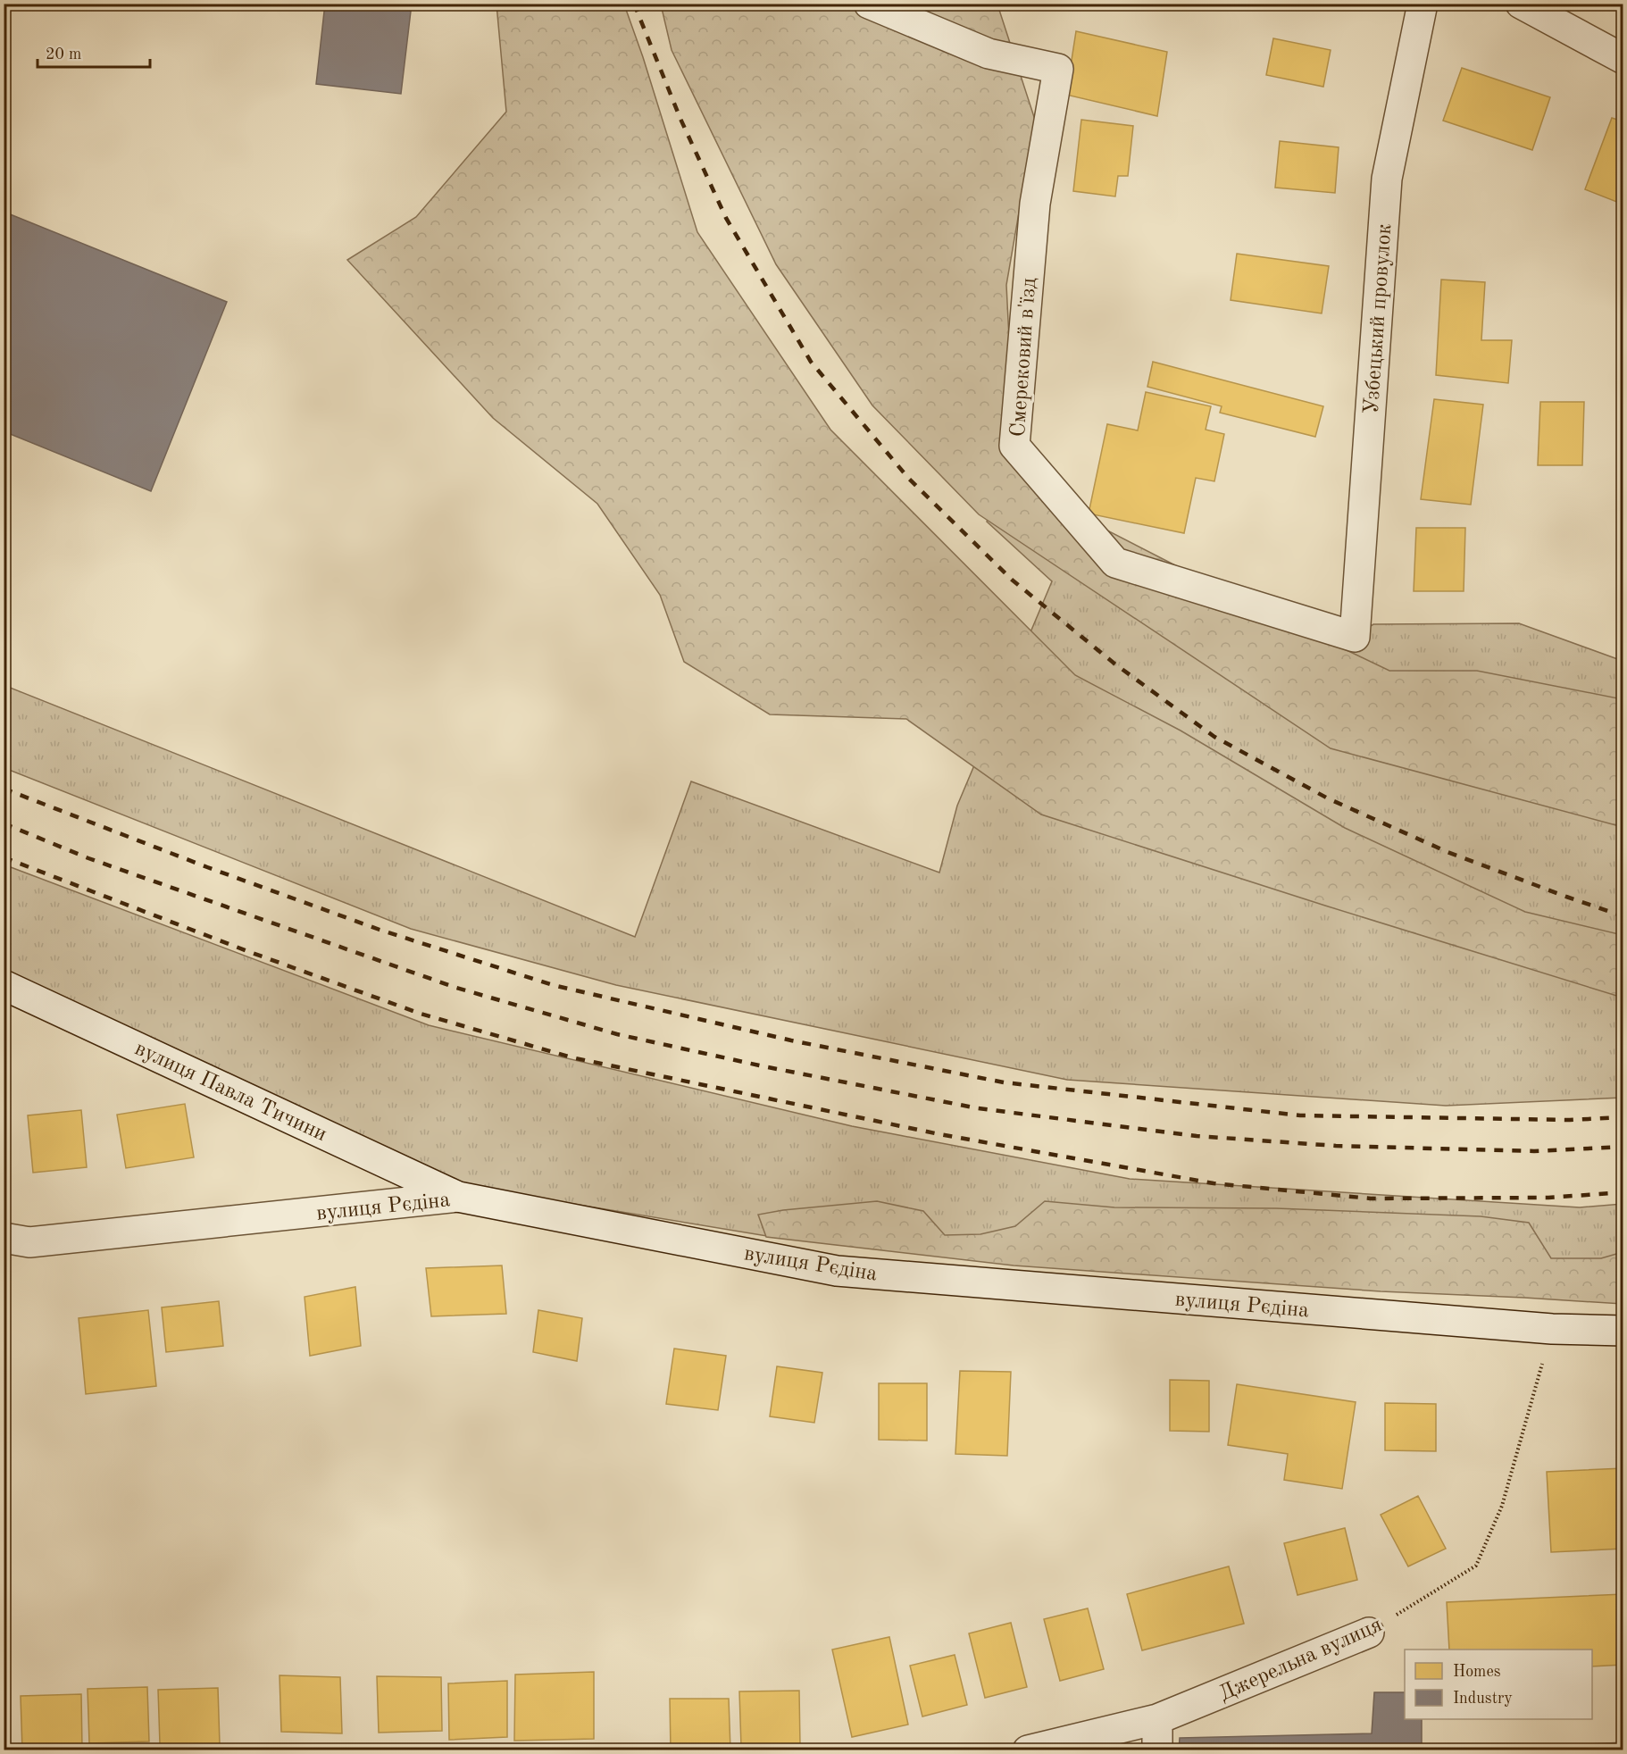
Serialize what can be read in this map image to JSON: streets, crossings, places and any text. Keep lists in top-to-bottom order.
{
  "streets": {
    "street": [
      "Узбецький провулок",
      "Смерековий в'їзд",
      "вулиця Павла Тичини",
      "вулиця Рєдіна",
      "Джерельна вулиця"
    ]
  },
  "crossings": [
    ["Узбецький провулок", "Смерековий в'їзд"],
    ["вулиця Павла Тичини", "вулиця Рєдіна"],
    ["вулиця Рєдіна", "Джерельна вулиця"]
  ],
  "legend": ["Homes", "Industry"],
  "scale_bar": "20 m"
}
